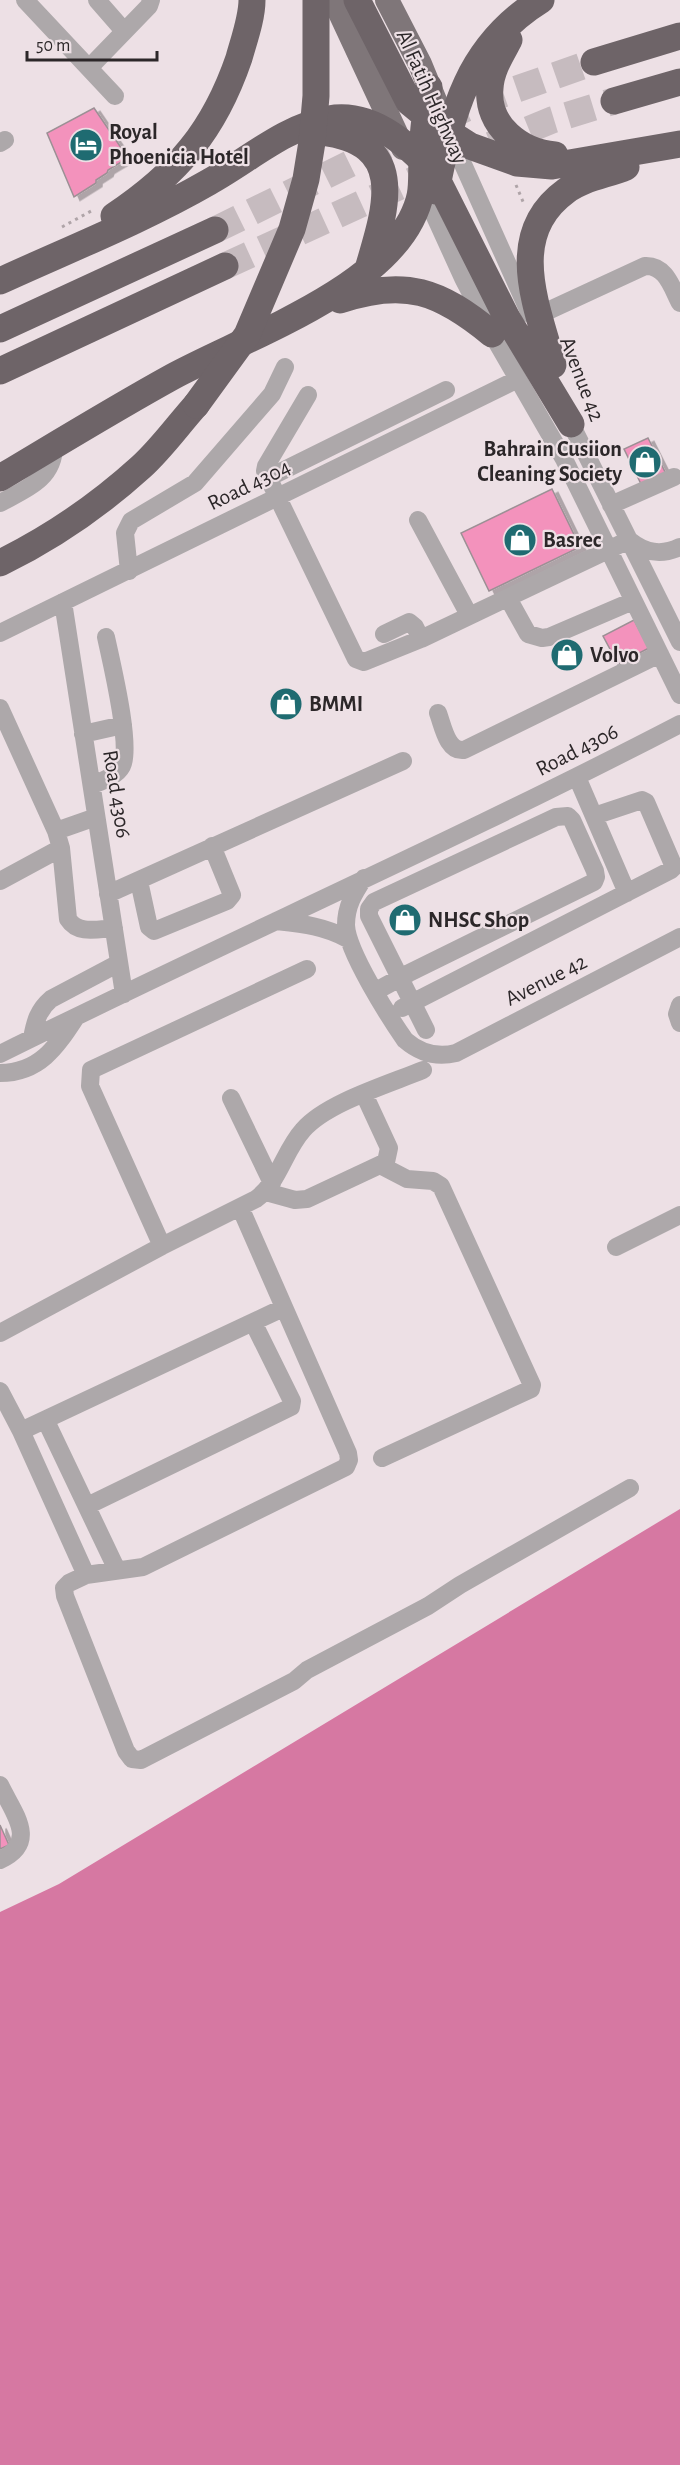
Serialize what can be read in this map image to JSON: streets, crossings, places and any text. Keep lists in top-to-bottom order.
{
  "streets": {
    "main road": ["Al Fatih Highway"],
    "street": ["Avenue 42", "Road 4304", "Road 4306"]
  },
  "crossings": [
    ["Al Fatih Highway", "Avenue 42"],
    ["Road 4304", "Road 4306"]
  ],
  "places": {
    "hotel": ["Royal Phoenicia Hotel"],
    "shop": [
      "Bahrain Cusiion Cleaning Society",
      "Basrec",
      "Volvo",
      "BMMI",
      "NHSC Shop"
    ]
  },
  "scale_bar": "50 m"
}
